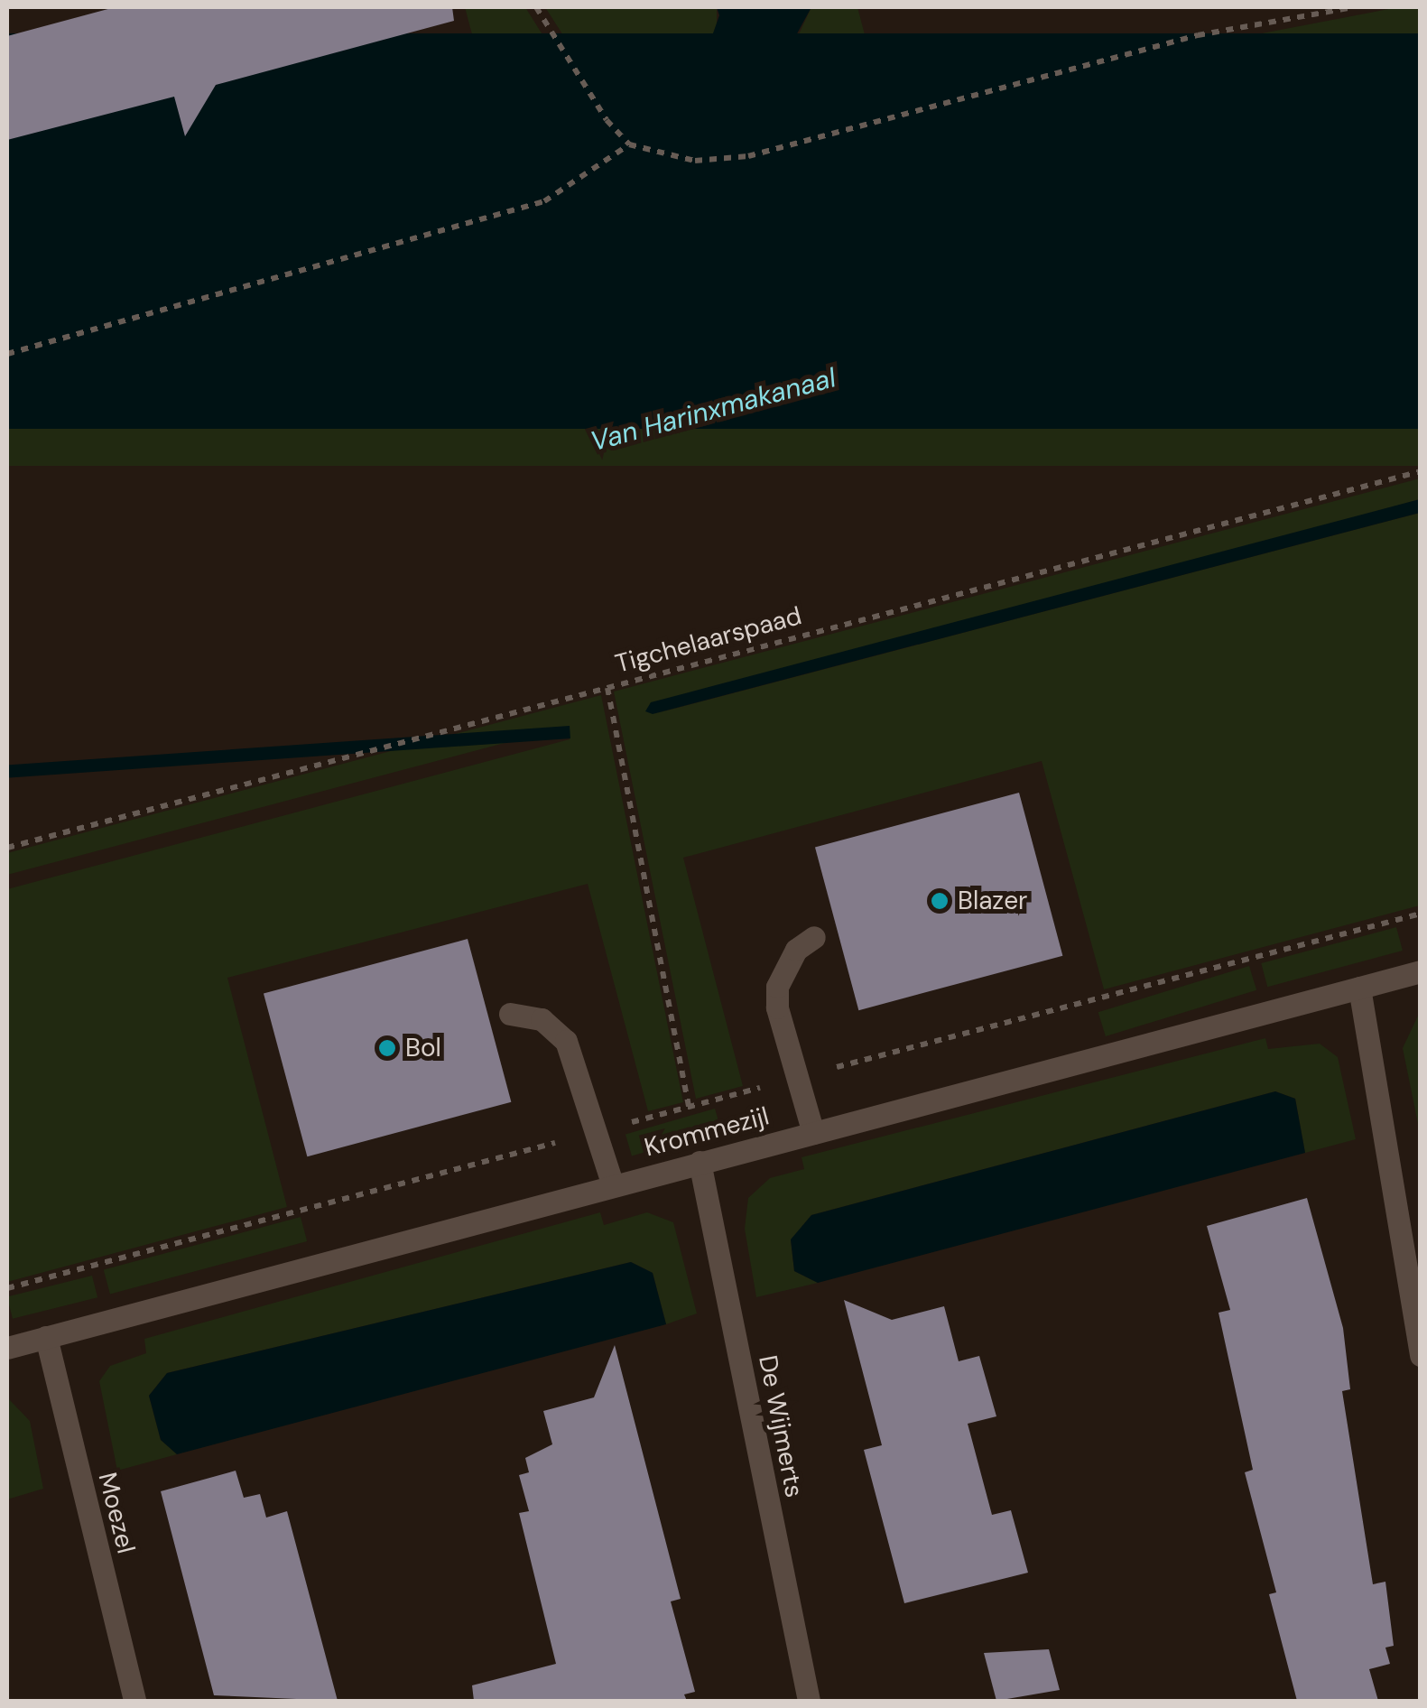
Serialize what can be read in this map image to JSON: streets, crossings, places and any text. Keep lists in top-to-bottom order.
{
  "streets": {
    "street": ["Krommezijl", "De Wijmerts", "Moezel"],
    "path": ["Tigchelaarspaad"]
  },
  "crossings": [
    ["Krommezijl", "De Wijmerts"],
    ["Krommezijl", "Moezel"]
  ],
  "water": ["Van Harinxmakanaal"],
  "places": ["Blazer", "Bol"]
}
